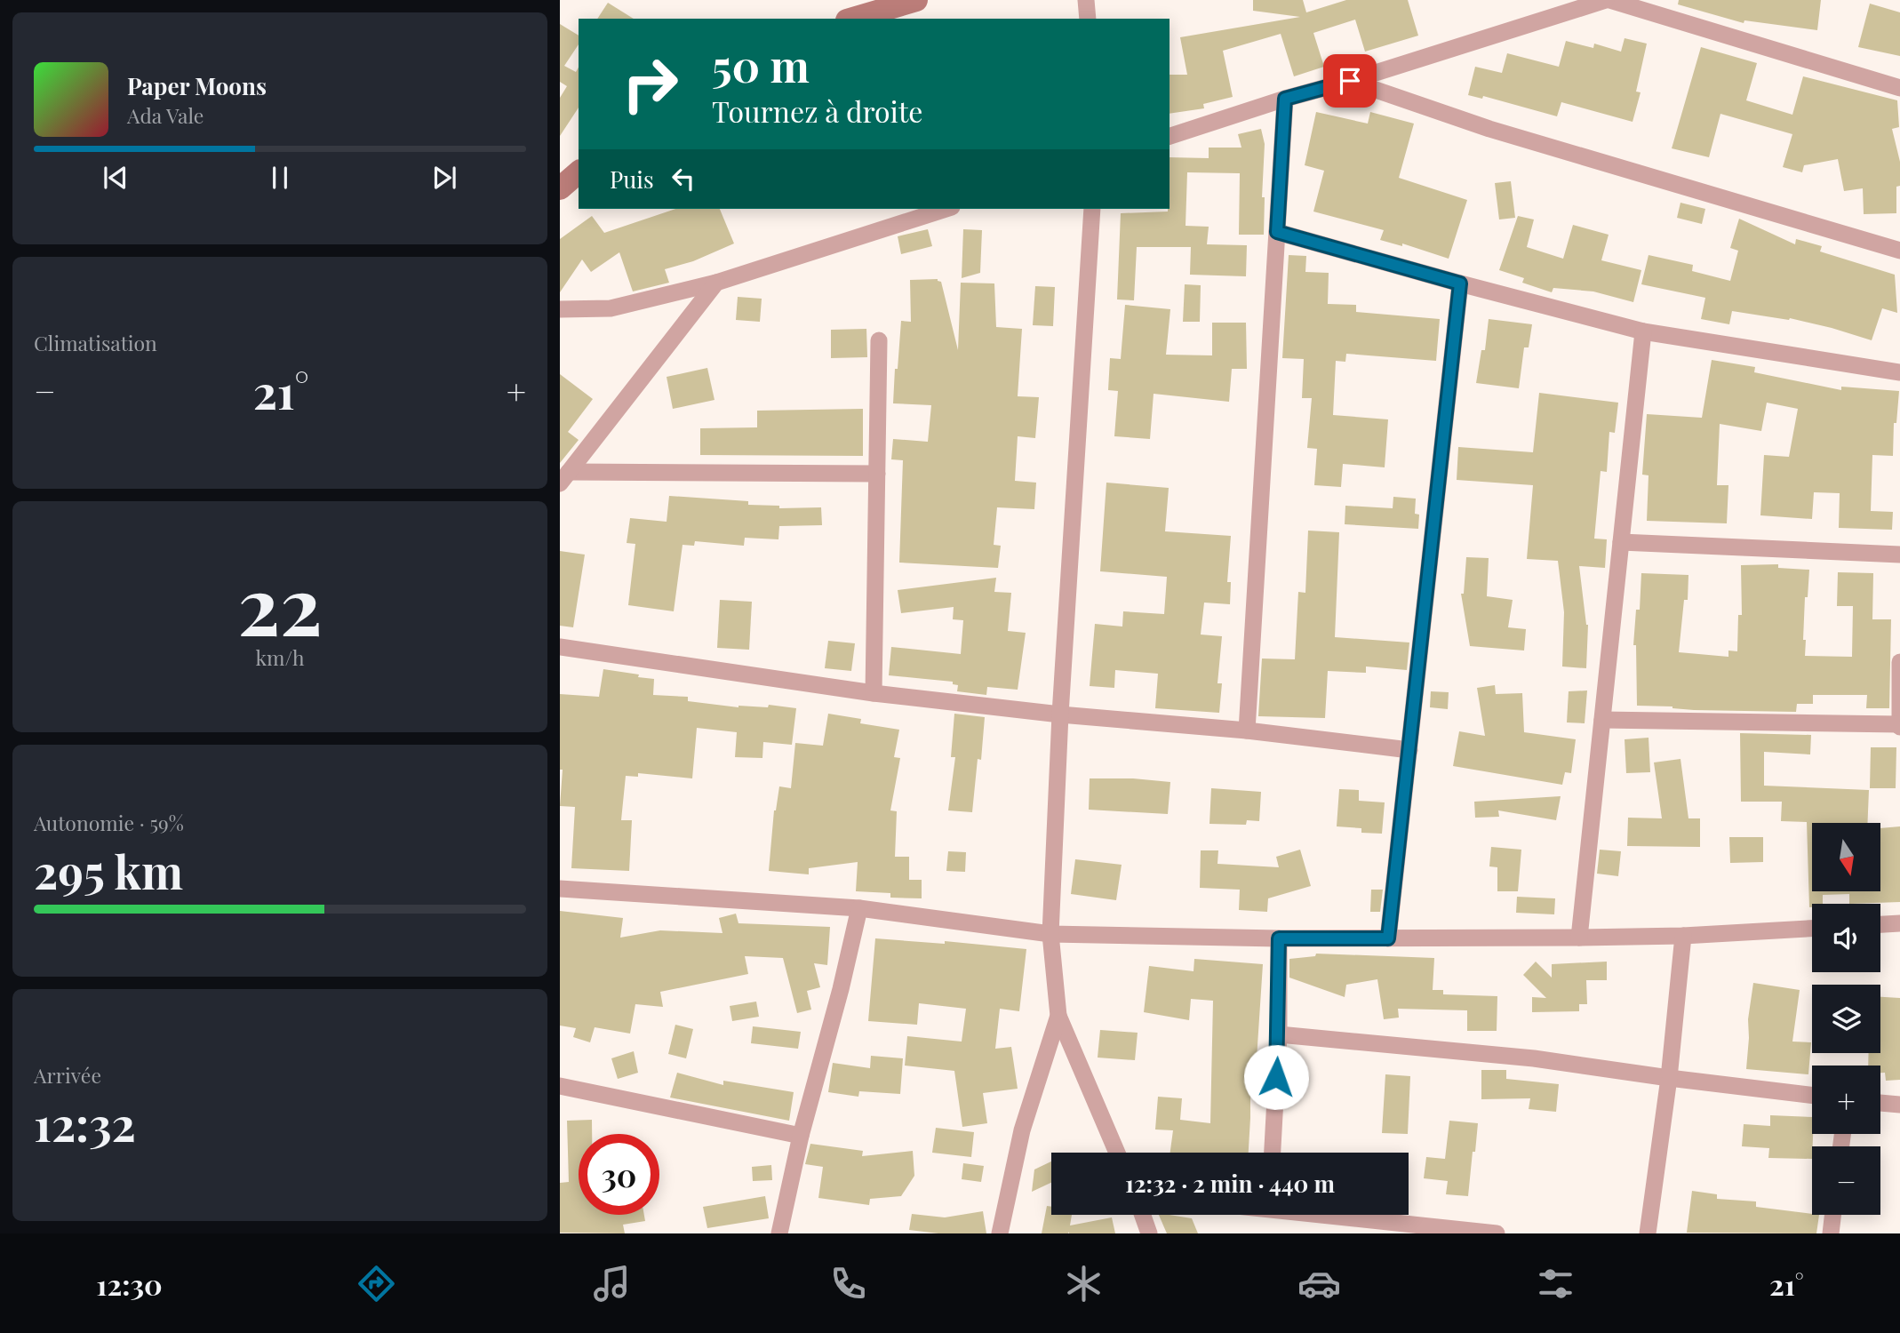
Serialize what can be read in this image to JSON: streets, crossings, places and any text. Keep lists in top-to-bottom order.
{
  "north": "bottom",
  "page": {
    "turn": ["50 m", "Tournez à droite"],
    "song": ["Paper Moons", "Ada Vale"],
    "then": "Puis",
    "tile": [
      "Climatisation",
      ["22", "km/h"],
      ["Autonomie · 59%", "295 km"],
      ["Arrivée", "12:32"]
    ],
    "heat": ["−", "21°", "+"],
    "map_buttons": ["+", "−"],
    "limit": "30",
    "trip": "12:32 · 2 min · 440 m",
    "tabs": ["12:30", "21°"]
  }
}
